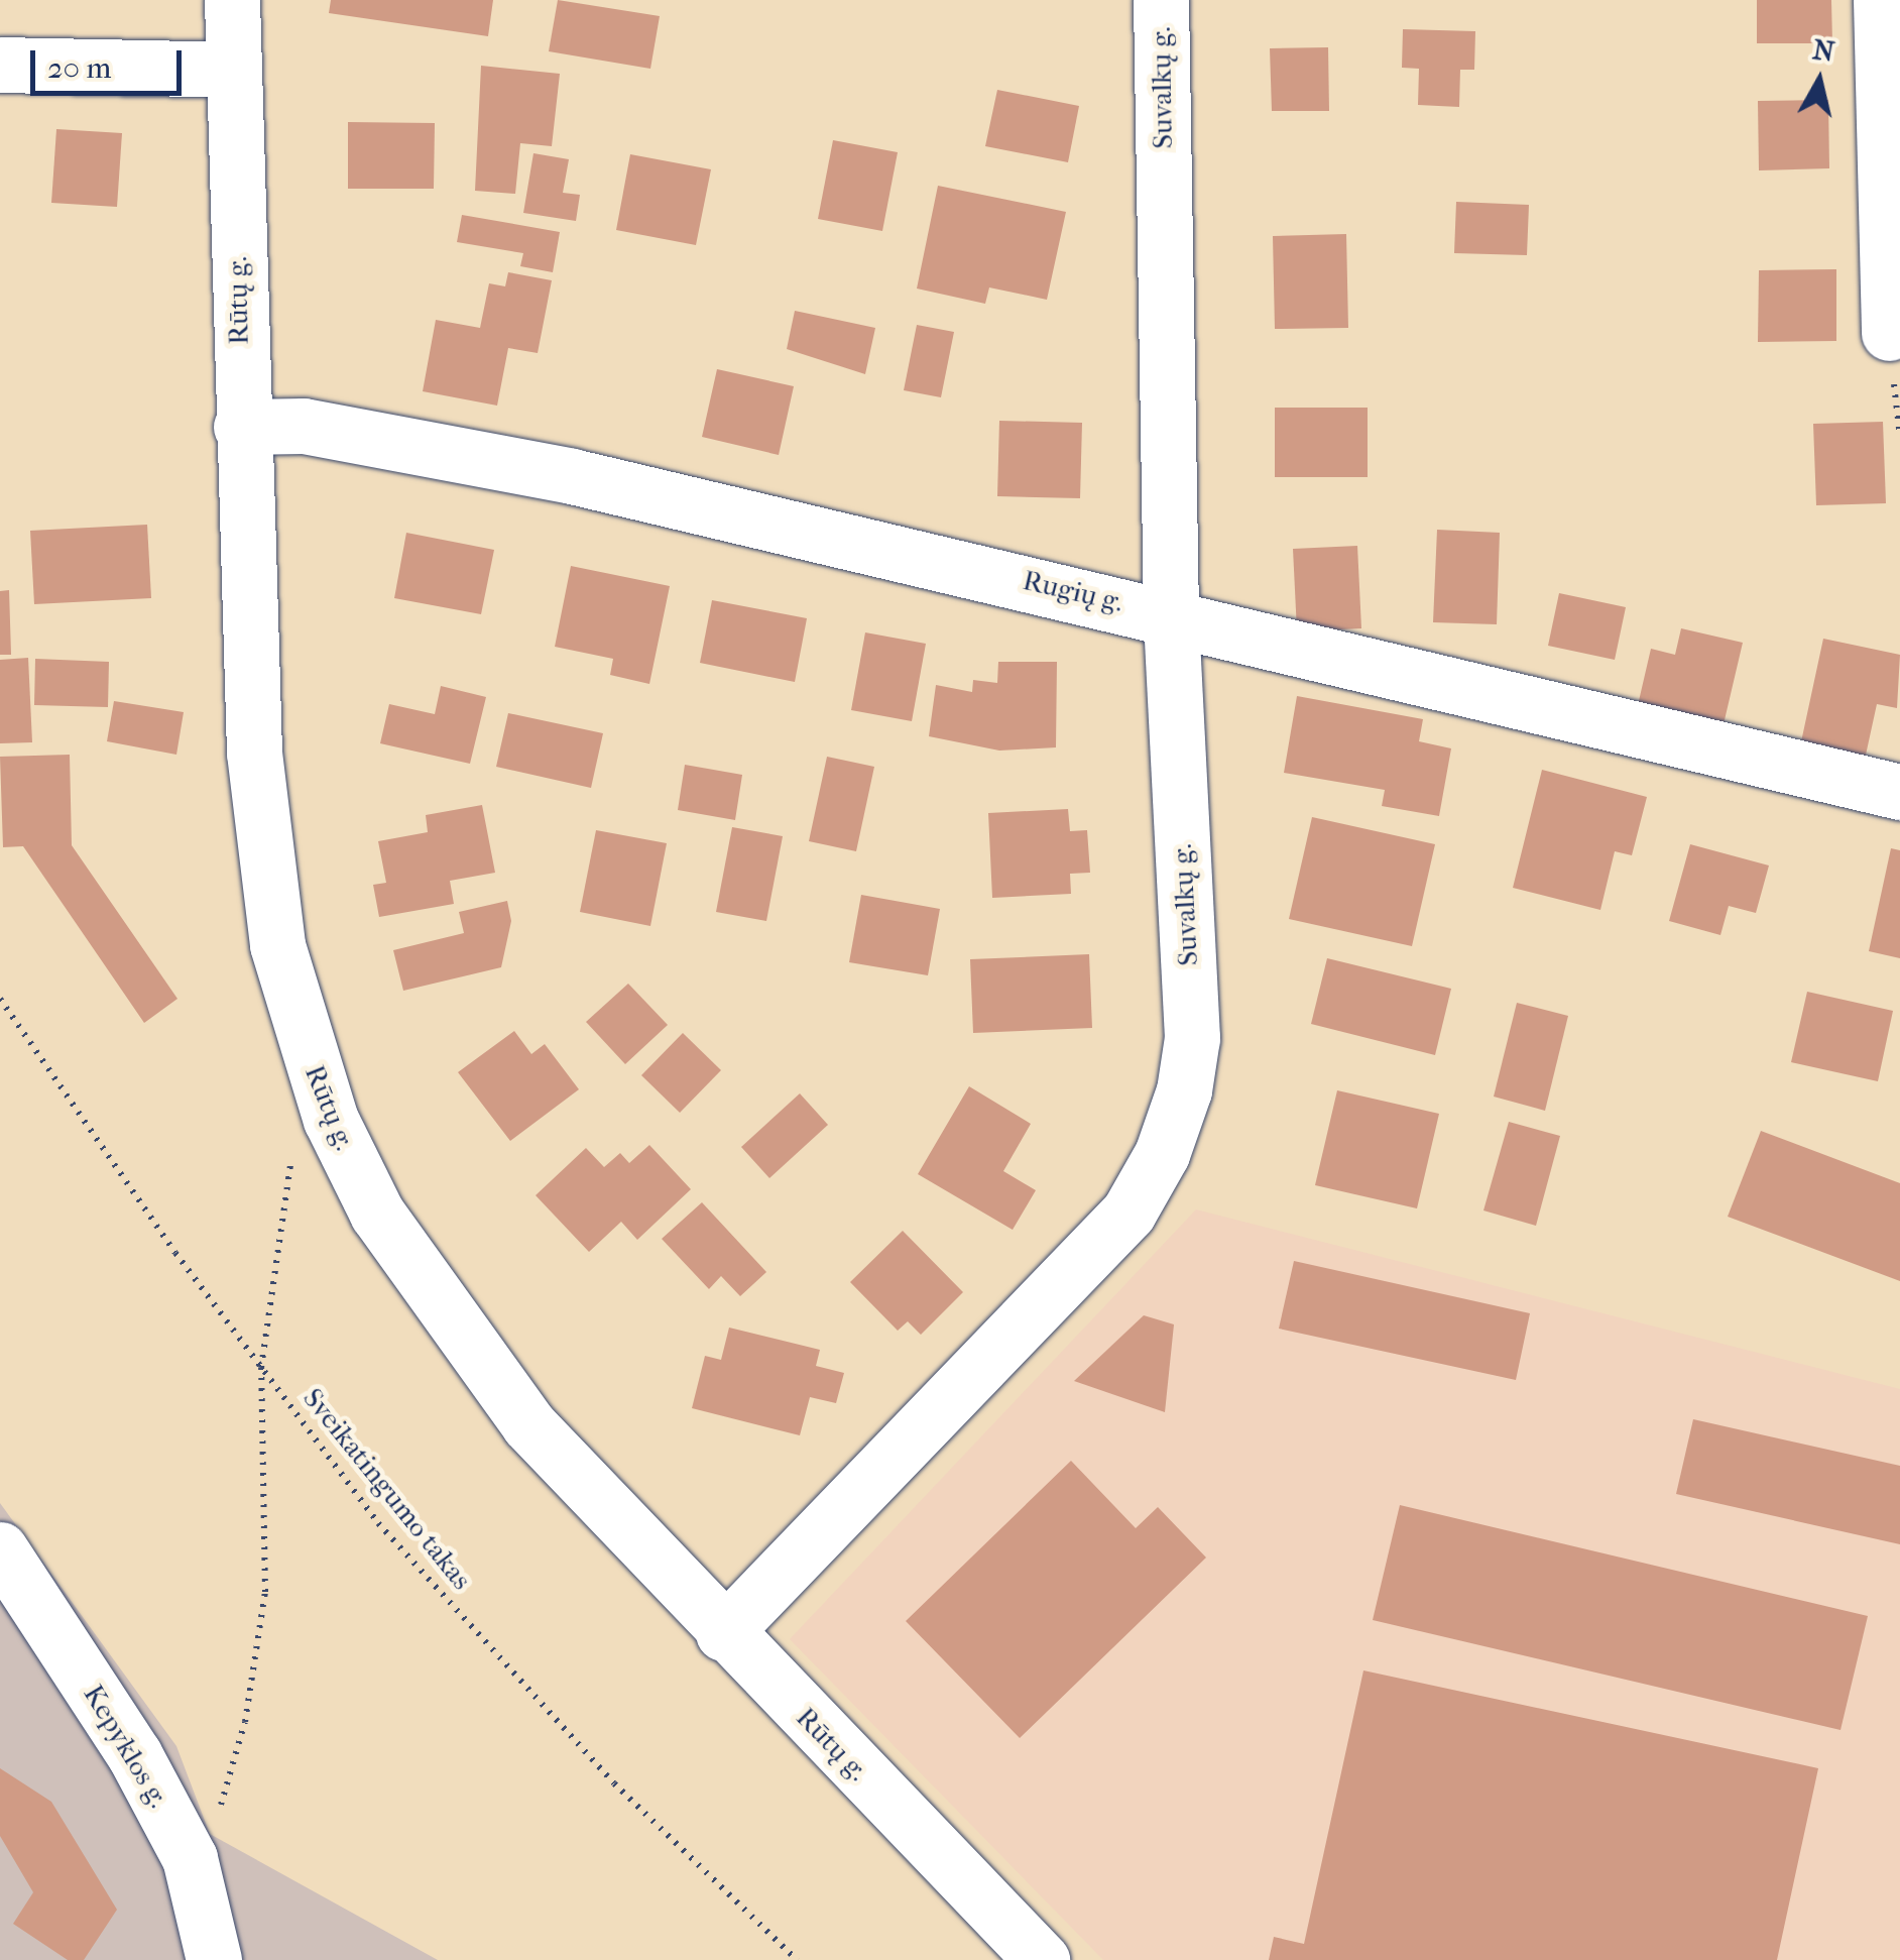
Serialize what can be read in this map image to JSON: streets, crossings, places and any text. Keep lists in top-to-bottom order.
{
  "streets": {
    "street": [
      "Suvalkų g.",
      "Rūtų g.",
      "Rugių g.",
      "Kepyklos g."
    ],
    "path": ["Sveikatingumo takas"]
  },
  "crossings": [
    ["Suvalkų g.", "Rūtų g."],
    ["Suvalkų g.", "Rugių g."],
    ["Rūtų g.", "Rugių g."]
  ],
  "scale_bar": "20 m",
  "north": "top"
}
